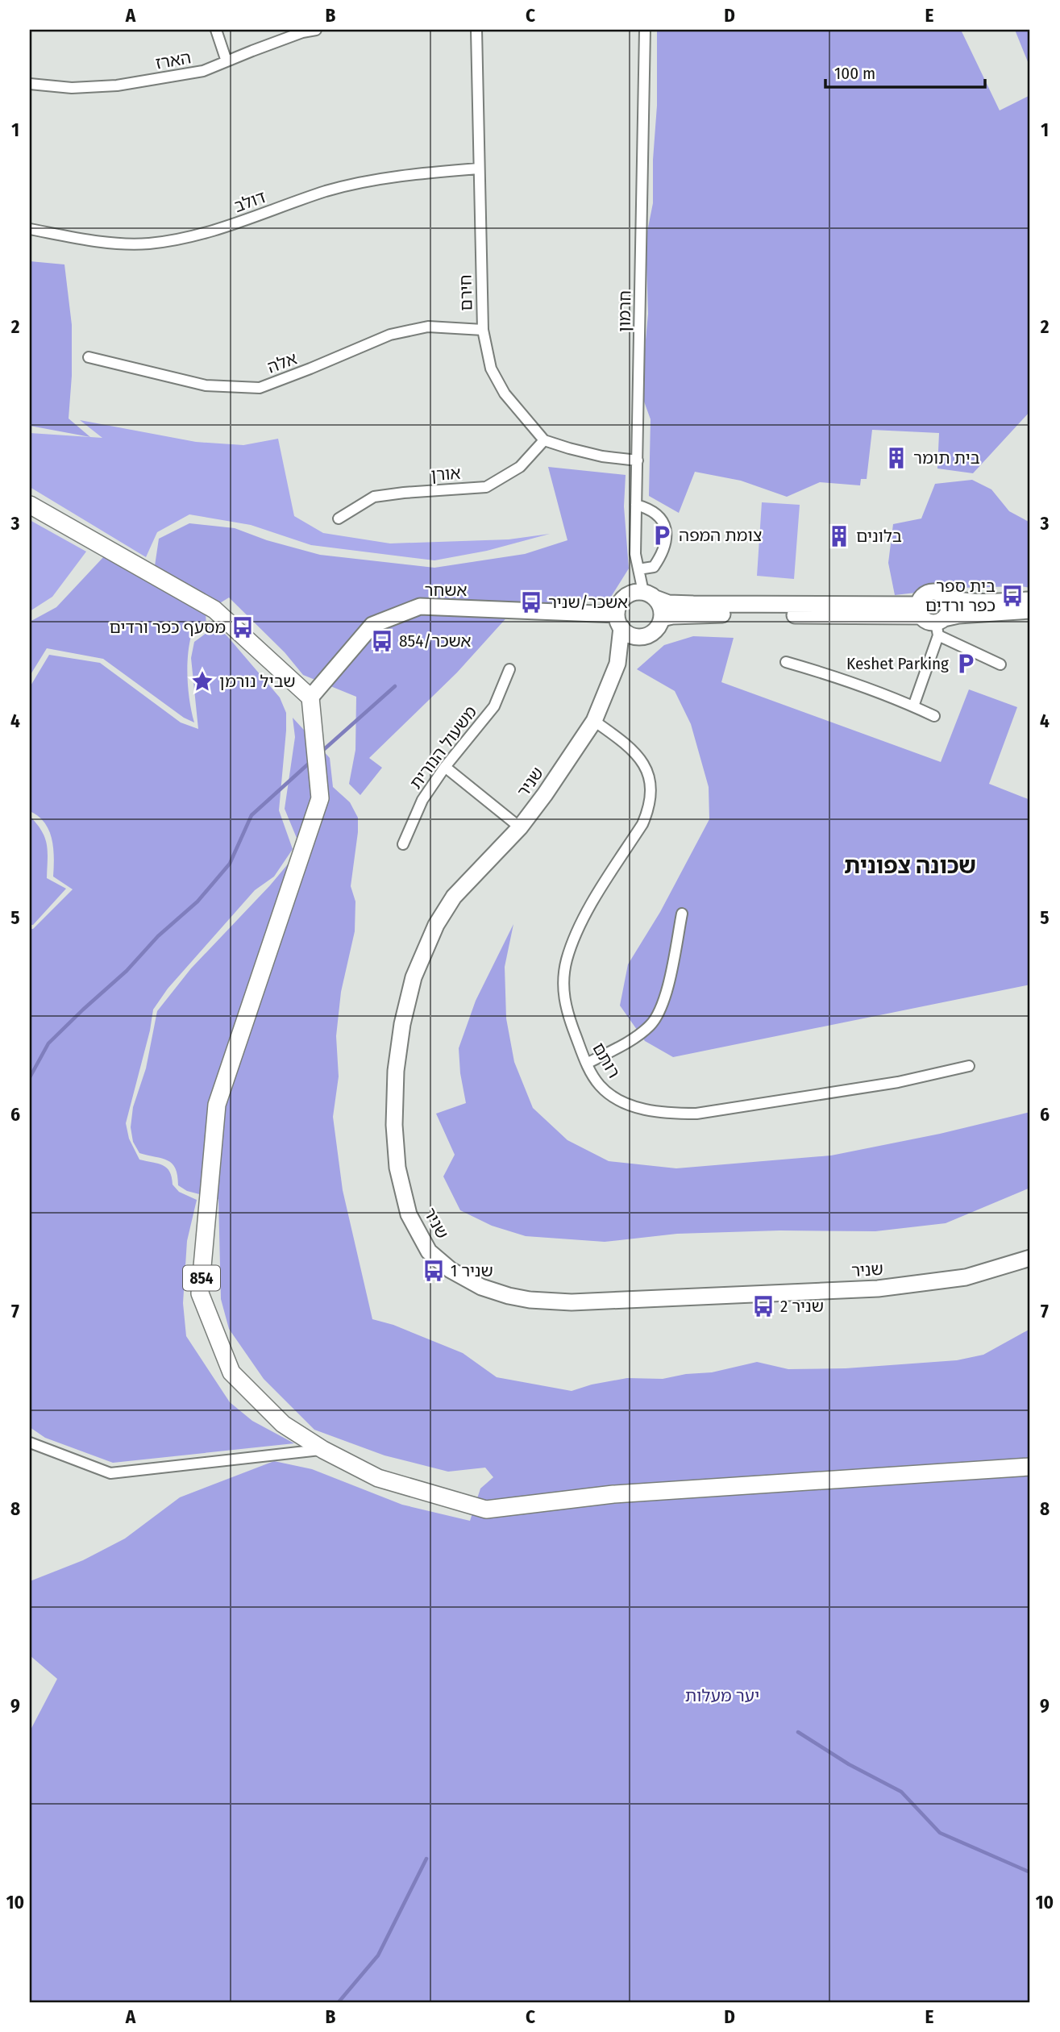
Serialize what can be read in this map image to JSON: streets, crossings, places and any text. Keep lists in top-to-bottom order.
{
  "streets": {
    "main road": ["854"],
    "street": [
      "הארז",
      "דולב",
      "חירם",
      "חרמון",
      "אלה",
      "אורן",
      "אשחר",
      "משעול הנורית",
      "שניר",
      "רותם"
    ]
  },
  "crossings": [
    ["דולב", "חירם"],
    ["חירם", "אלה"],
    ["חירם", "אורן"],
    ["חרמון", "אשחר"],
    ["חרמון", "שניר"],
    ["אשחר", "שניר"],
    ["אשחר", "854"],
    ["שניר", "רותם"]
  ],
  "districts": ["שכונה צפונית"],
  "parks": ["יער מעלות"],
  "places": {
    "building": ["בית תומר", "בלונים"],
    "parking": ["צומת המפה", "Keshet Parking"],
    "bus stop": [
      "בית ספר כפר ורדים",
      "אשכר/שניר",
      "מסעף כפר ורדים",
      "אשכר/854",
      "שניר 1",
      "שניר 2"
    ],
    "place": ["שביל נורמן"]
  },
  "scale_bar": "100 m",
  "grid": {
    "columns": [
      "A",
      "B",
      "C",
      "D",
      "E"
    ],
    "rows": [
      "1",
      "2",
      "3",
      "4",
      "5",
      "6",
      "7",
      "8",
      "9",
      "10"
    ]
  }
}
